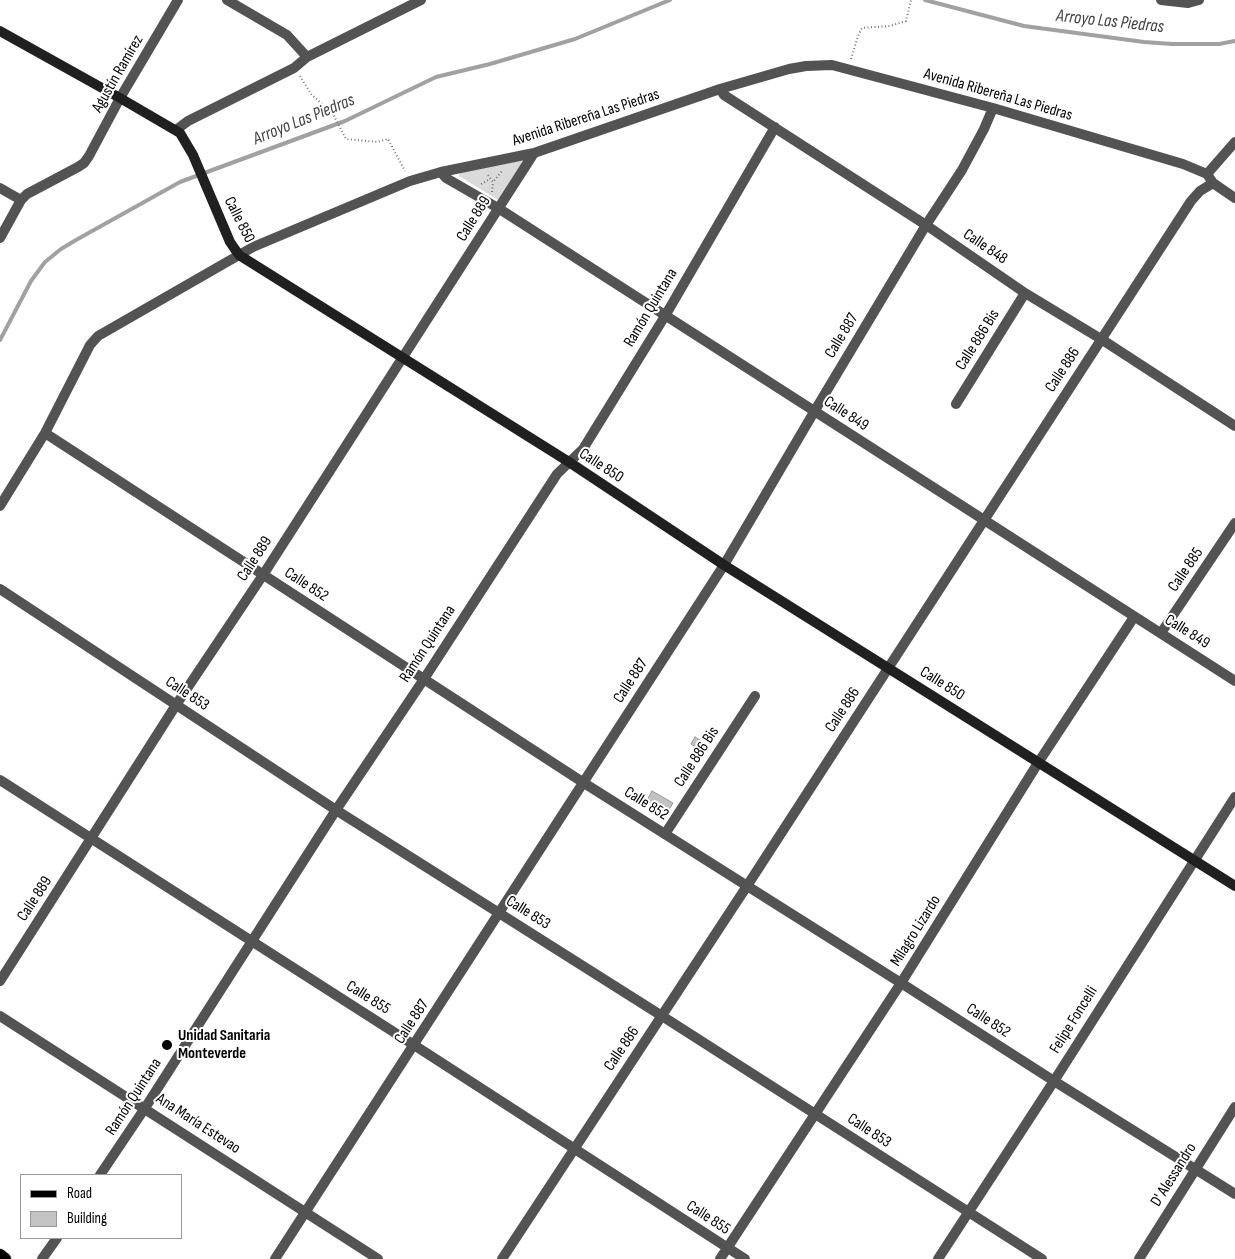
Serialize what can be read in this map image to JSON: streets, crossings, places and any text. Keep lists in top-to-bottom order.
{
  "streets": {
    "main road": ["Calle 850"],
    "street": [
      "Agustín Ramírez",
      "Avenida Ribereña Las Piedras",
      "Calle 889",
      "Calle 848",
      "Ramón Quintana",
      "Calle 887",
      "Calle 886 Bis",
      "Calle 886",
      "Calle 849",
      "Calle 885",
      "Calle 852",
      "Calle 853",
      "Milagro Lizardo",
      "Calle 855",
      "Felipe Foncelli",
      "Ana María Estevao",
      "D' Alessandro"
    ]
  },
  "crossings": [
    ["Agustín Ramírez", "Calle 850"],
    ["Avenida Ribereña Las Piedras", "Calle 889"],
    ["Avenida Ribereña Las Piedras", "Calle 850"],
    ["Avenida Ribereña Las Piedras", "Calle 848"],
    ["Avenida Ribereña Las Piedras", "Calle 887"],
    ["Avenida Ribereña Las Piedras", "Calle 886"],
    ["Avenida Ribereña Las Piedras", "Calle 849"],
    ["Avenida Ribereña Las Piedras", "Calle 852"],
    ["Calle 889", "Calle 850"],
    ["Calle 889", "Calle 849"],
    ["Calle 889", "Calle 852"],
    ["Calle 889", "Calle 853"],
    ["Calle 889", "Calle 855"],
    ["Calle 850", "Ramón Quintana"],
    ["Calle 850", "Calle 887"],
    ["Calle 850", "Calle 886"],
    ["Calle 850", "Milagro Lizardo"],
    ["Calle 850", "Felipe Foncelli"],
    ["Calle 848", "Ramón Quintana"],
    ["Calle 848", "Calle 887"],
    ["Calle 848", "Calle 886 Bis"],
    ["Calle 848", "Calle 886"],
    ["Ramón Quintana", "Calle 849"],
    ["Ramón Quintana", "Calle 852"],
    ["Ramón Quintana", "Calle 853"],
    ["Ramón Quintana", "Calle 855"],
    ["Ramón Quintana", "Ana María Estevao"],
    ["Calle 887", "Calle 849"],
    ["Calle 887", "Calle 852"],
    ["Calle 887", "Calle 853"],
    ["Calle 887", "Calle 855"],
    ["Calle 887", "Ana María Estevao"],
    ["Calle 886 Bis", "Calle 852"],
    ["Calle 886", "Calle 849"],
    ["Calle 886", "Calle 852"],
    ["Calle 886", "Calle 853"],
    ["Calle 886", "Calle 855"],
    ["Calle 849", "Calle 885"],
    ["Calle 849", "Milagro Lizardo"],
    ["Calle 852", "Milagro Lizardo"],
    ["Calle 852", "Felipe Foncelli"],
    ["Calle 852", "D' Alessandro"],
    ["Calle 853", "Milagro Lizardo"],
    ["Calle 853", "Felipe Foncelli"],
    ["Milagro Lizardo", "Calle 855"]
  ],
  "water": ["Arroyo Las Piedras"],
  "places": ["Unidad Sanitaria Monteverde"],
  "legend": ["Road", "Building"]
}
